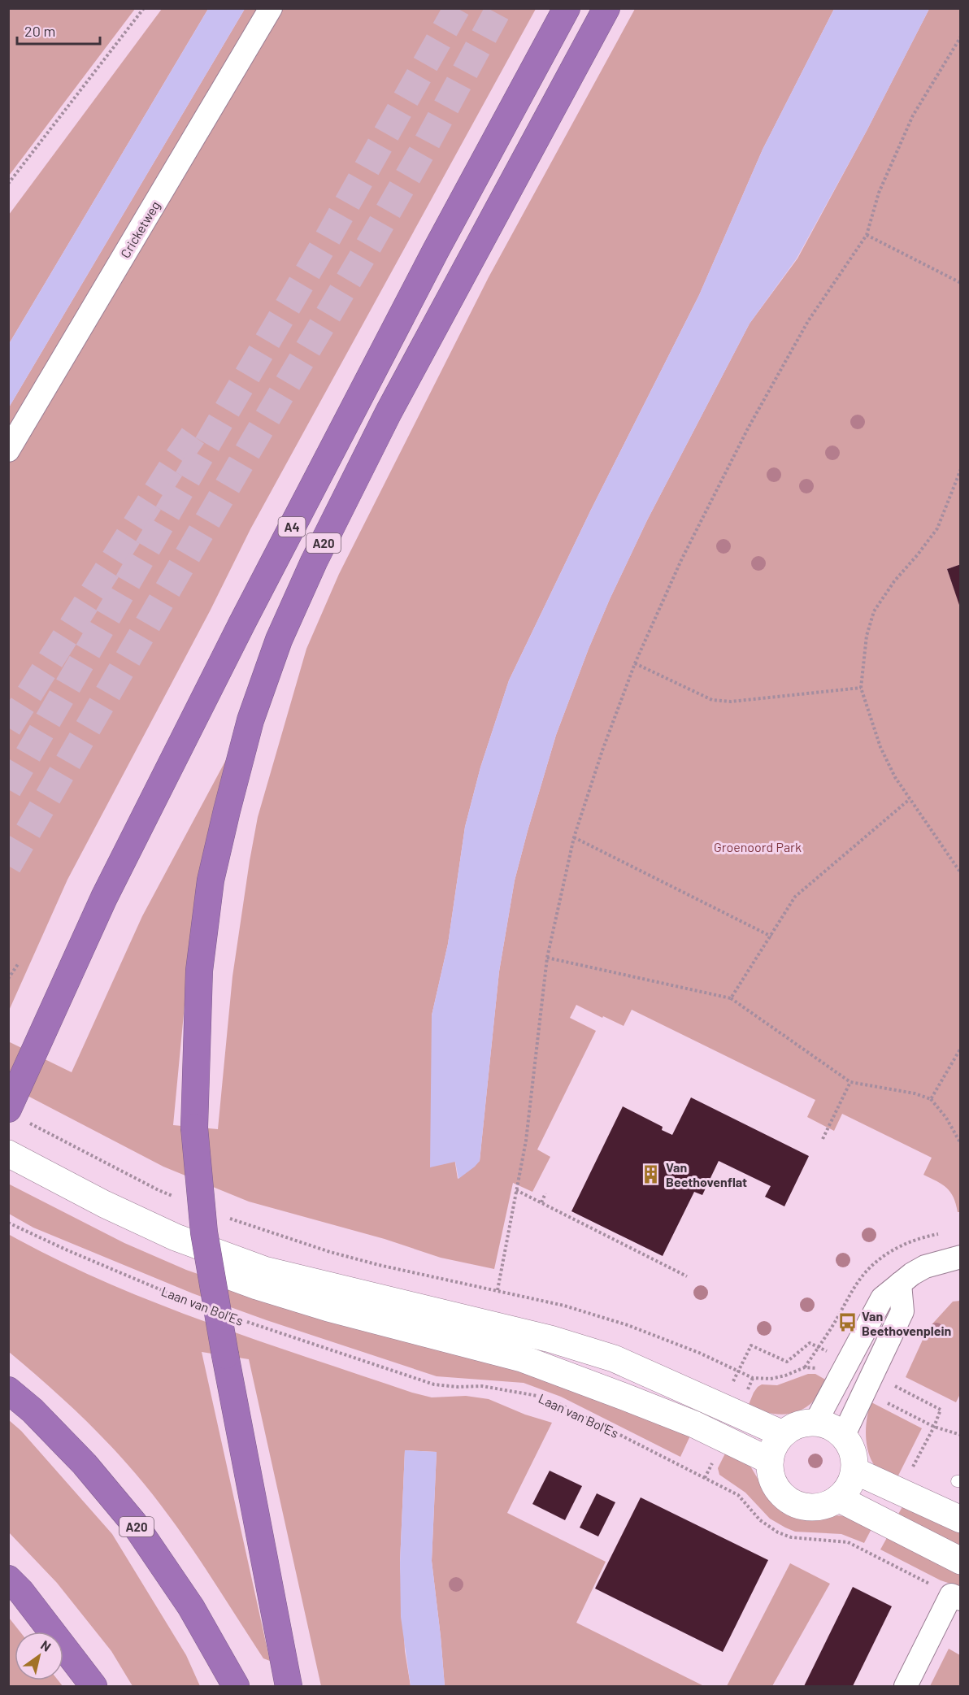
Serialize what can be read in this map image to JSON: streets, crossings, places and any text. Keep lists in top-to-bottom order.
{
  "streets": {
    "highway": ["A4", "A20"],
    "street": ["Cricketweg"],
    "path": ["Laan van Bol'Es"]
  },
  "parks": ["Groenoord Park"],
  "places": {
    "building": ["Van Beethovenflat"],
    "bus stop": ["Van Beethovenplein"]
  },
  "scale_bar": "20 m",
  "north": "top right"
}
